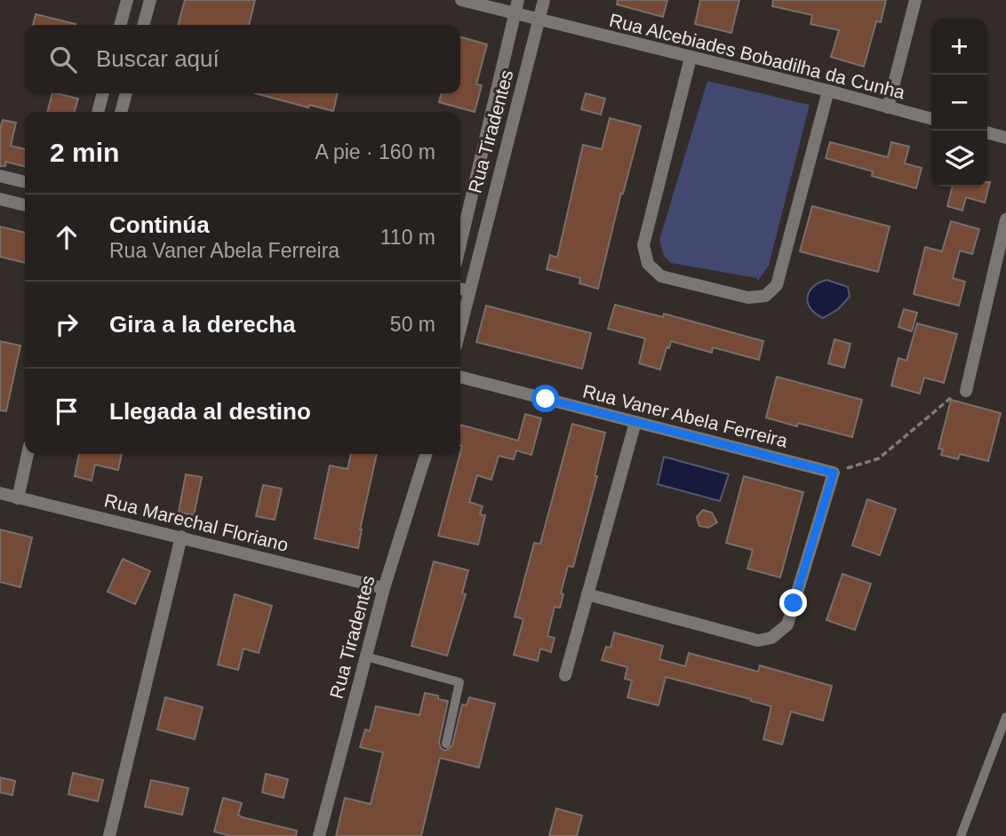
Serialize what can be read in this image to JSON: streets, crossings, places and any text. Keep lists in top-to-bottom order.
{
  "streets": {
    "street": [
      "Rua Alcebiades Bobadilha da Cunha",
      "Rua Tiradentes",
      "Rua Vaner Abela Ferreira",
      "Rua Marechal Floriano"
    ]
  },
  "crossings": [
    ["Rua Alcebiades Bobadilha da Cunha", "Rua Tiradentes"],
    ["Rua Tiradentes", "Rua Marechal Floriano"]
  ],
  "page": {
    "map_buttons": ["+", "−"],
    "search": "Buscar aquí",
    "heading": ["2 min", "A pie · 160 m"],
    "list": [
      ["Continúa", "Rua Vaner Abela Ferreira", "110 m"],
      ["Gira a la derecha", "50 m"],
      "Llegada al destino"
    ]
  }
}
